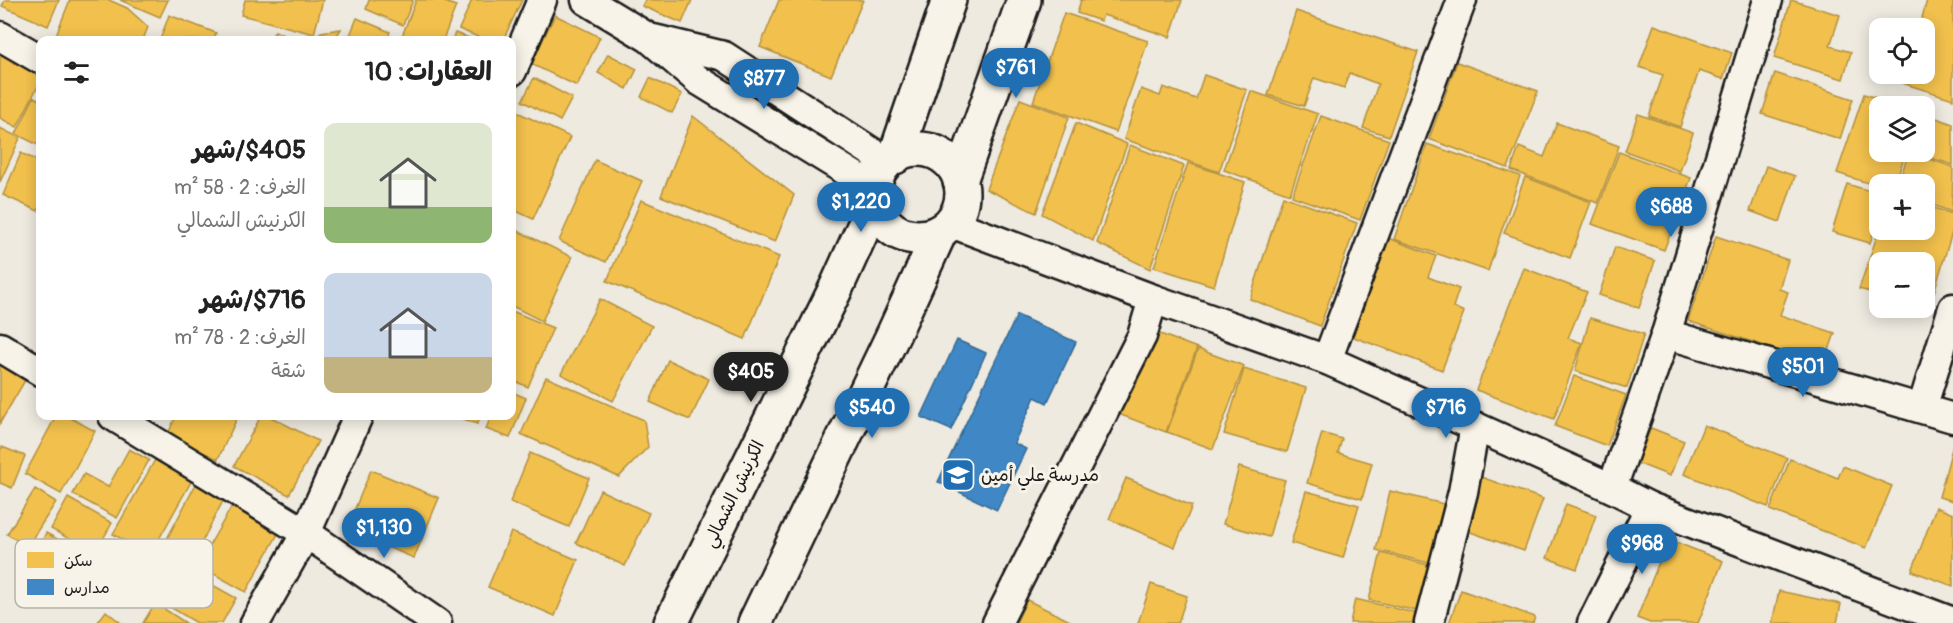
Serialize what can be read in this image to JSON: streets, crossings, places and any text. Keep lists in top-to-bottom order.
{
  "streets": {
    "main road": ["الكرنيش الشمالي"]
  },
  "places": {
    "school or university": ["مدرسة علي أمين"]
  },
  "legend": ["سكن", "مدارس"],
  "page": {
    "map_buttons": ["+", "−"],
    "heading": "العقارات: 10",
    "price": [
      "$761",
      "$877",
      "$1,220",
      "$688",
      "$501",
      "$405",
      "$540",
      "$716",
      "$1,130",
      "$968"
    ],
    "list": [
      {
        "name": "$405/شهر",
        "note": "الغرف: 2 · 58 m² · الكرنيش الشمالي"
      },
      {
        "name": "$716/شهر",
        "note": "الغرف: 2 · 78 m² · شقة"
      }
    ]
  }
}
